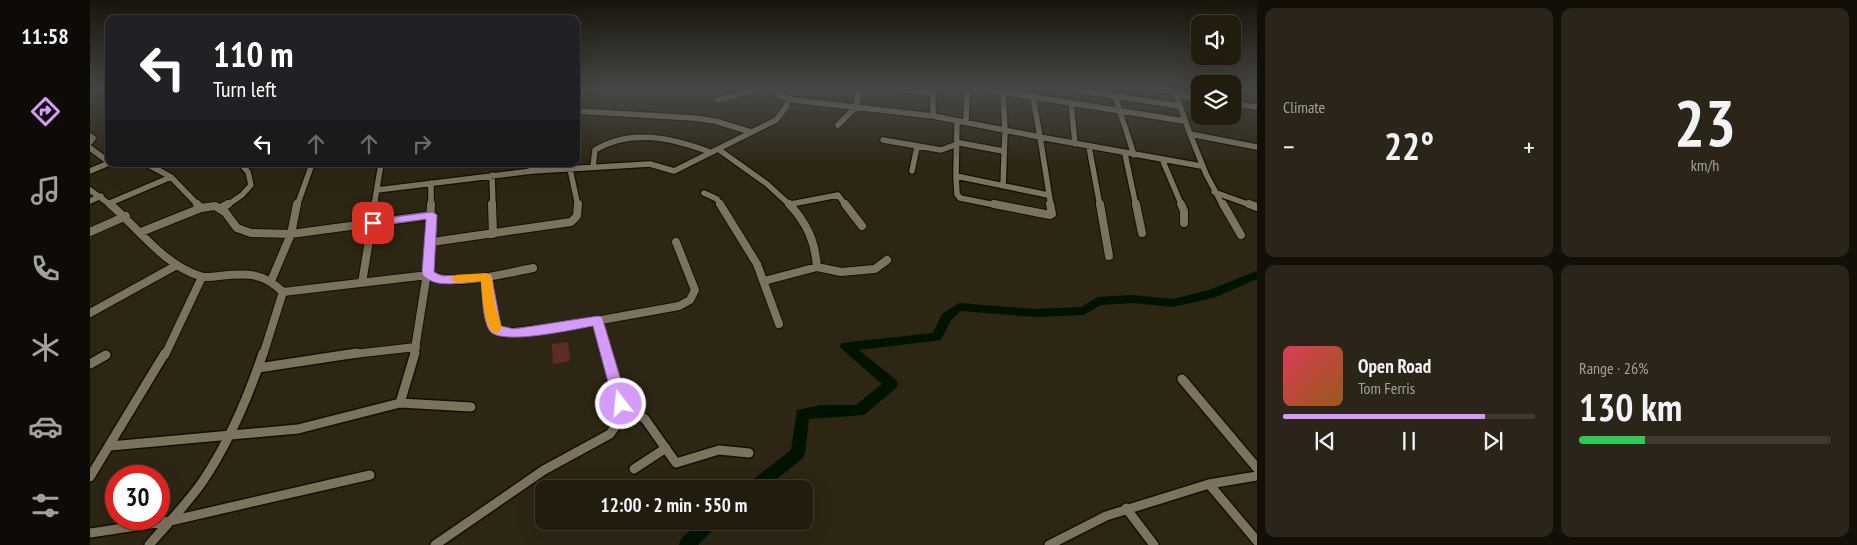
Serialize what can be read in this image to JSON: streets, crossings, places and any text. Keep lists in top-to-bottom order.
{
  "page": {
    "tabs": "11:58",
    "tile": [
      "Climate",
      ["23", "km/h"],
      ["Range · 26%", "130 km"]
    ],
    "turn": ["110 m", "Turn left"],
    "heat": ["−", "22°", "+"],
    "song": ["Open Road", "Tom Ferris"],
    "limit": "30",
    "trip": "12:00 · 2 min · 550 m"
  }
}
